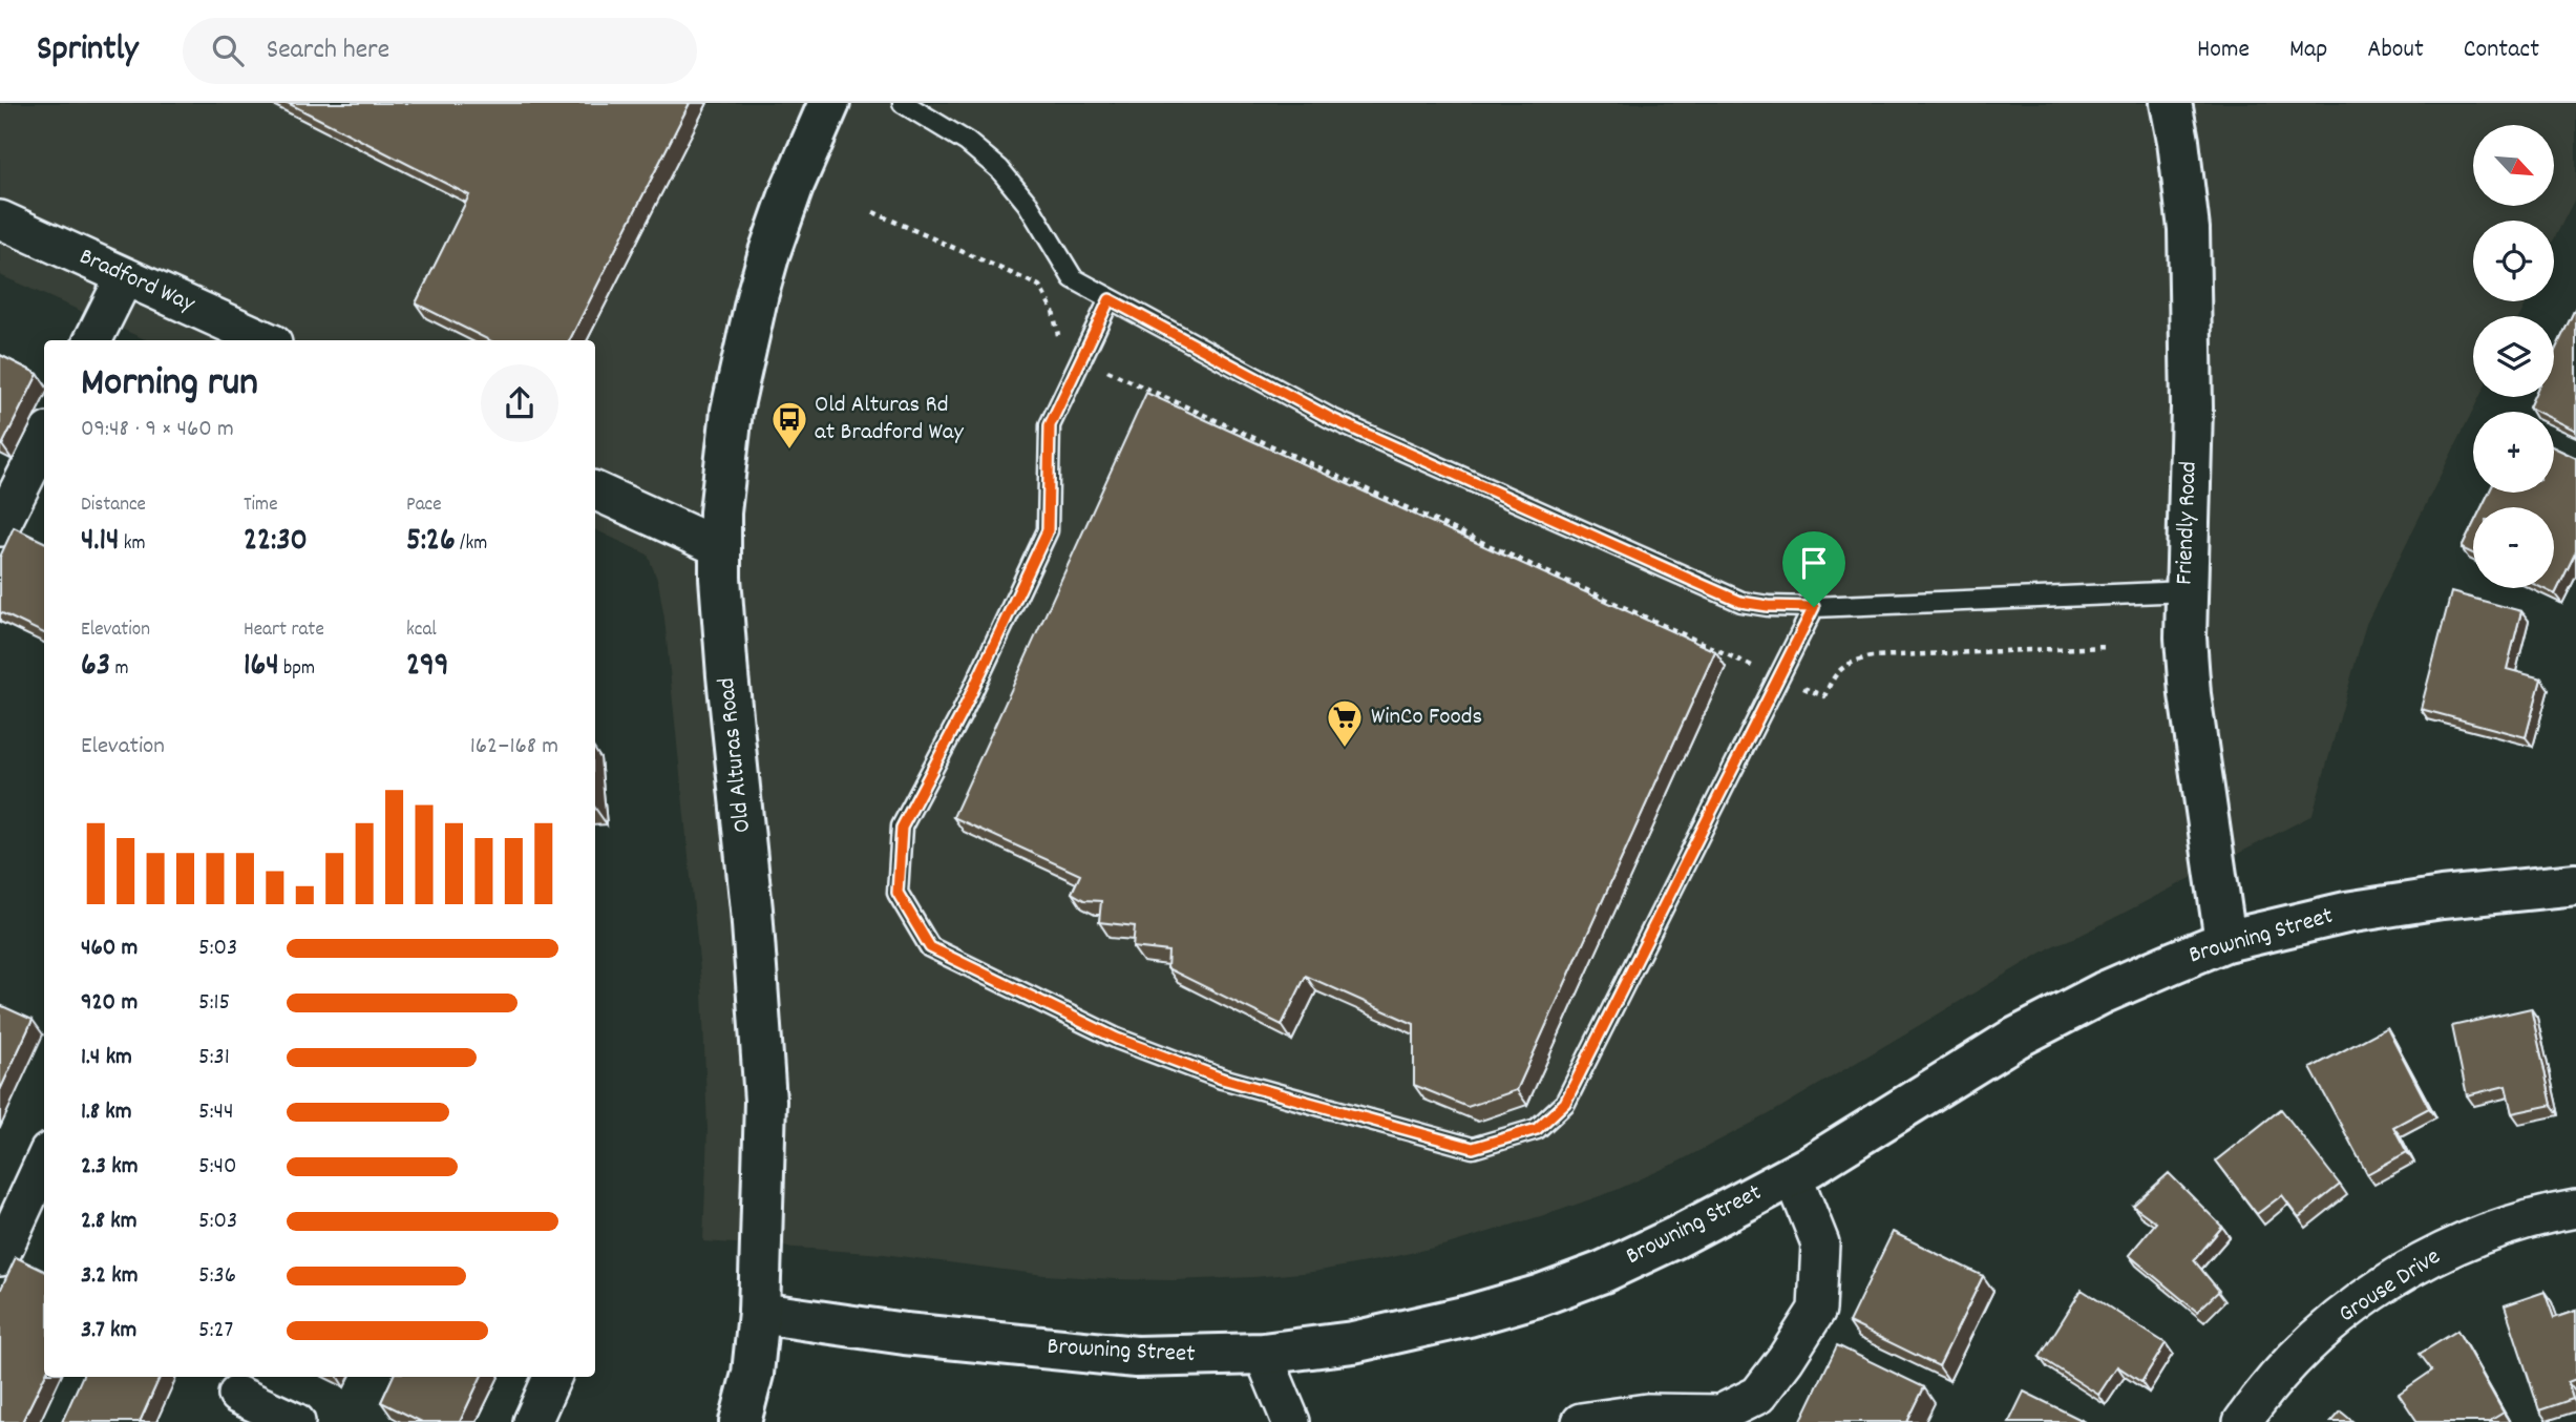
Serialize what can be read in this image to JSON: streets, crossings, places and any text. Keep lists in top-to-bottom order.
{
  "streets": {
    "street": [
      "Bradford Way",
      "Friendly Road",
      "Old Alturas Road",
      "Browning Street",
      "Grouse Drive"
    ]
  },
  "crossings": [
    ["Friendly Road", "Browning Street"],
    ["Old Alturas Road", "Browning Street"]
  ],
  "places": {
    "bus stop": ["Old Alturas Rd at Bradford Way"],
    "supermarket": ["WinCo Foods"]
  },
  "north": "bottom right",
  "page": {
    "header": "Sprintly",
    "search": "Search here",
    "nav": [
      "Home",
      "Map",
      "About",
      "Contact"
    ],
    "map_buttons": ["+", "−"],
    "heading": ["Morning run", "09:48 · 9 × 460 m"],
    "stats": [
      ["Distance", "4.14 km"],
      ["Time", "22:30"],
      ["Pace", "5:26 /km"],
      ["Elevation", "63 m"],
      ["Heart rate", "164 bpm"],
      ["kcal", "299"]
    ],
    "chart": ["Elevation", "162–168 m"],
    "list": [
      {
        "name": "460 m",
        "note": "5:03"
      },
      {
        "name": "920 m",
        "note": "5:15"
      },
      {
        "name": "1.4 km",
        "note": "5:31"
      },
      {
        "name": "1.8 km",
        "note": "5:44"
      },
      {
        "name": "2.3 km",
        "note": "5:40"
      },
      {
        "name": "2.8 km",
        "note": "5:03"
      },
      {
        "name": "3.2 km",
        "note": "5:36"
      },
      {
        "name": "3.7 km",
        "note": "5:27"
      }
    ]
  }
}
